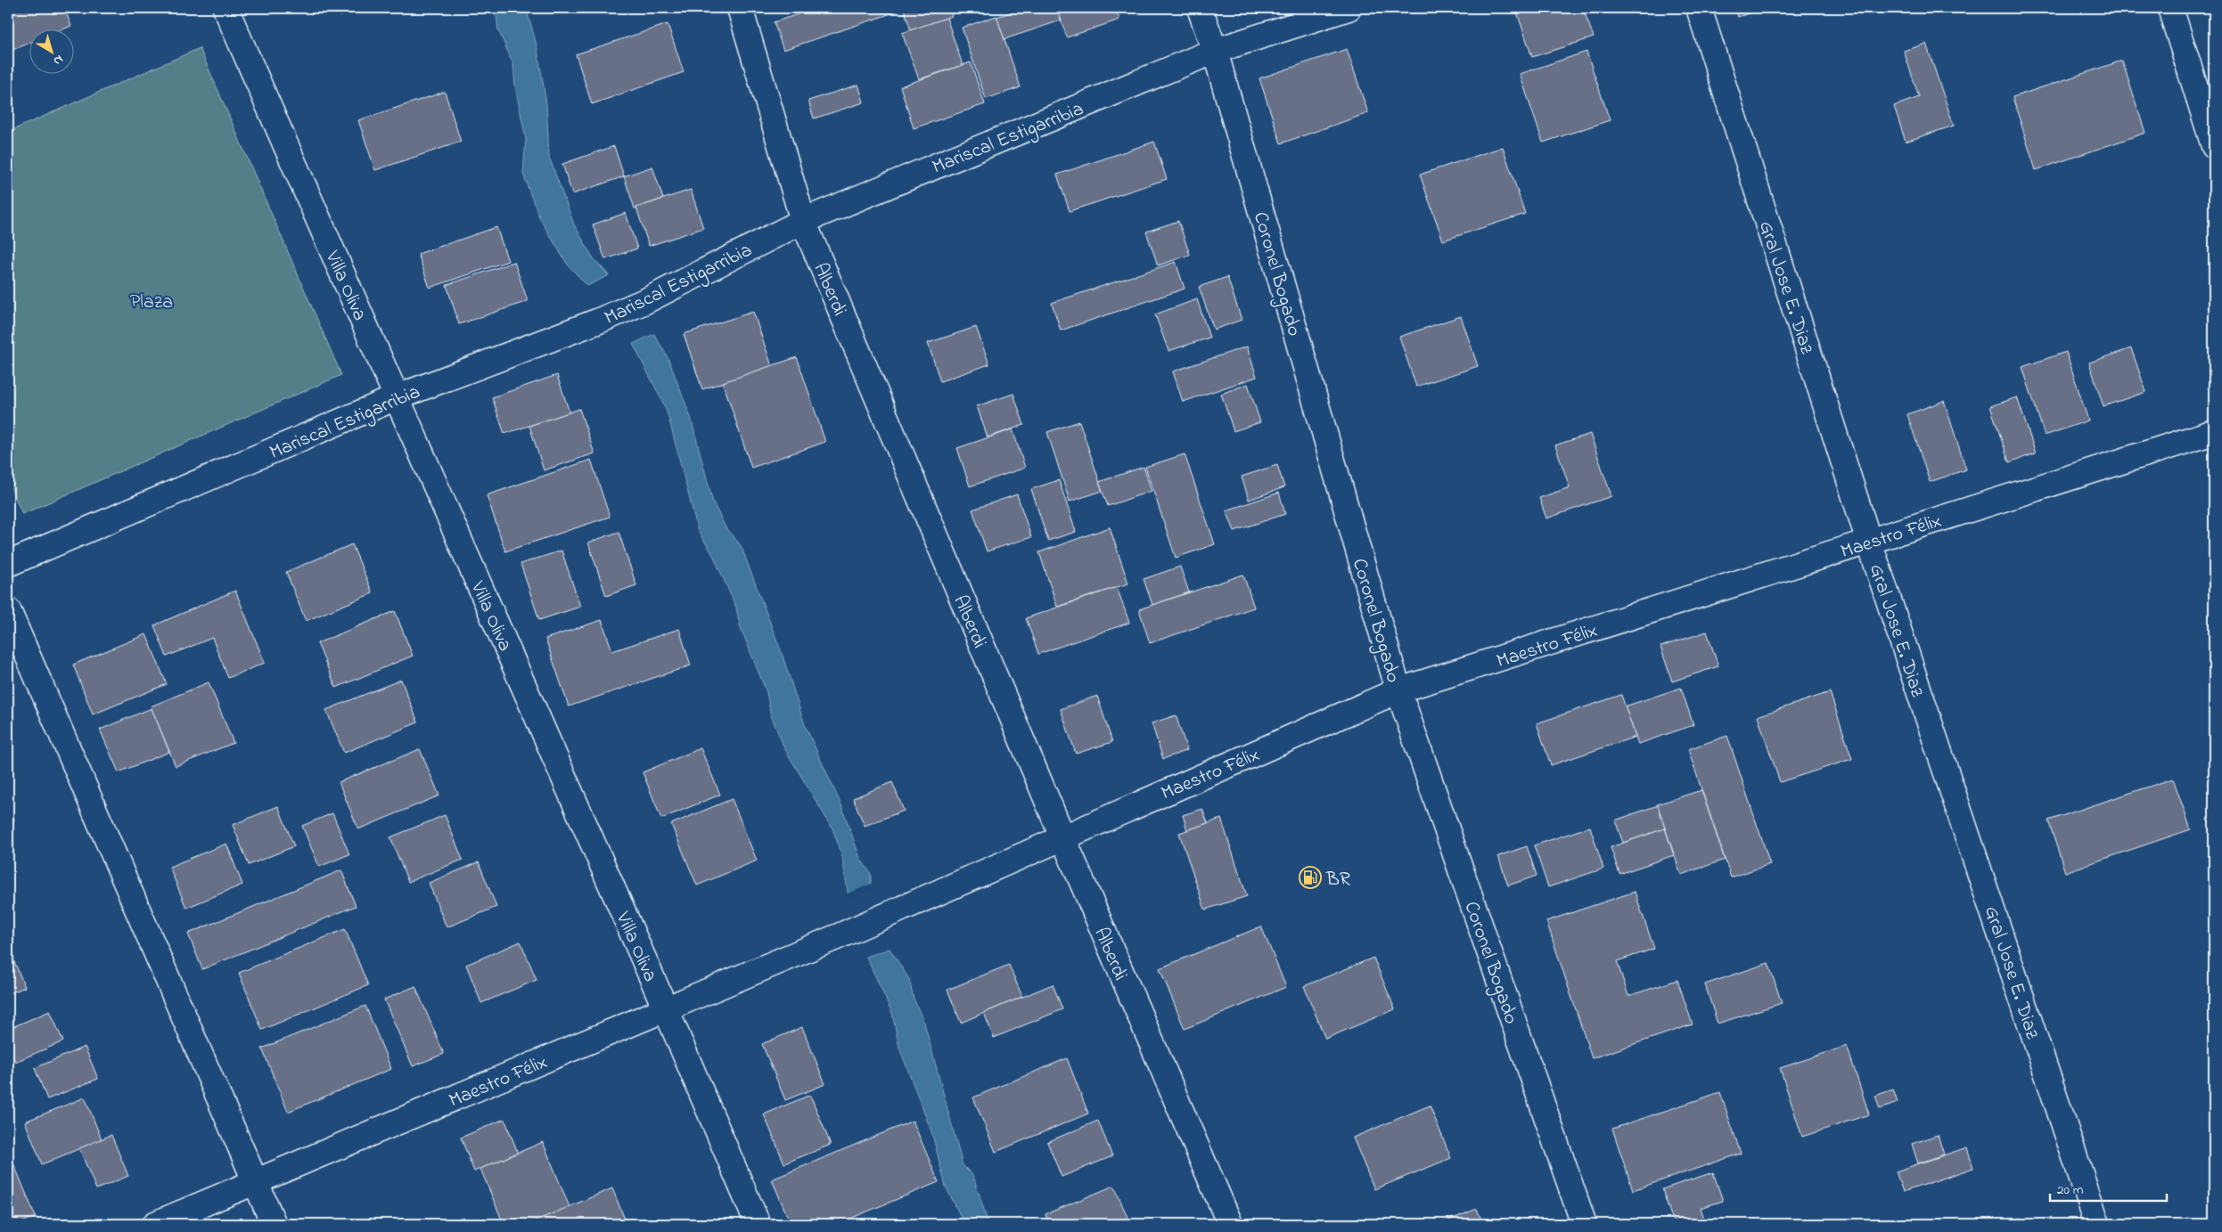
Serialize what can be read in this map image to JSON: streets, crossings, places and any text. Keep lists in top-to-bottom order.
{
  "streets": {
    "street": [
      "Mariscal Estigarribia",
      "Coronel Bogado",
      "Villa Oliva",
      "Gral Jose E. Diaz",
      "Alberdi",
      "Maestro Félix"
    ]
  },
  "crossings": [
    ["Mariscal Estigarribia", "Coronel Bogado"],
    ["Mariscal Estigarribia", "Villa Oliva"],
    ["Mariscal Estigarribia", "Alberdi"],
    ["Coronel Bogado", "Maestro Félix"],
    ["Villa Oliva", "Maestro Félix"],
    ["Gral Jose E. Diaz", "Maestro Félix"],
    ["Alberdi", "Maestro Félix"]
  ],
  "parks": ["Plaza"],
  "places": {
    "fuel station": ["BR"]
  },
  "scale_bar": "20 m",
  "north": "bottom right"
}
